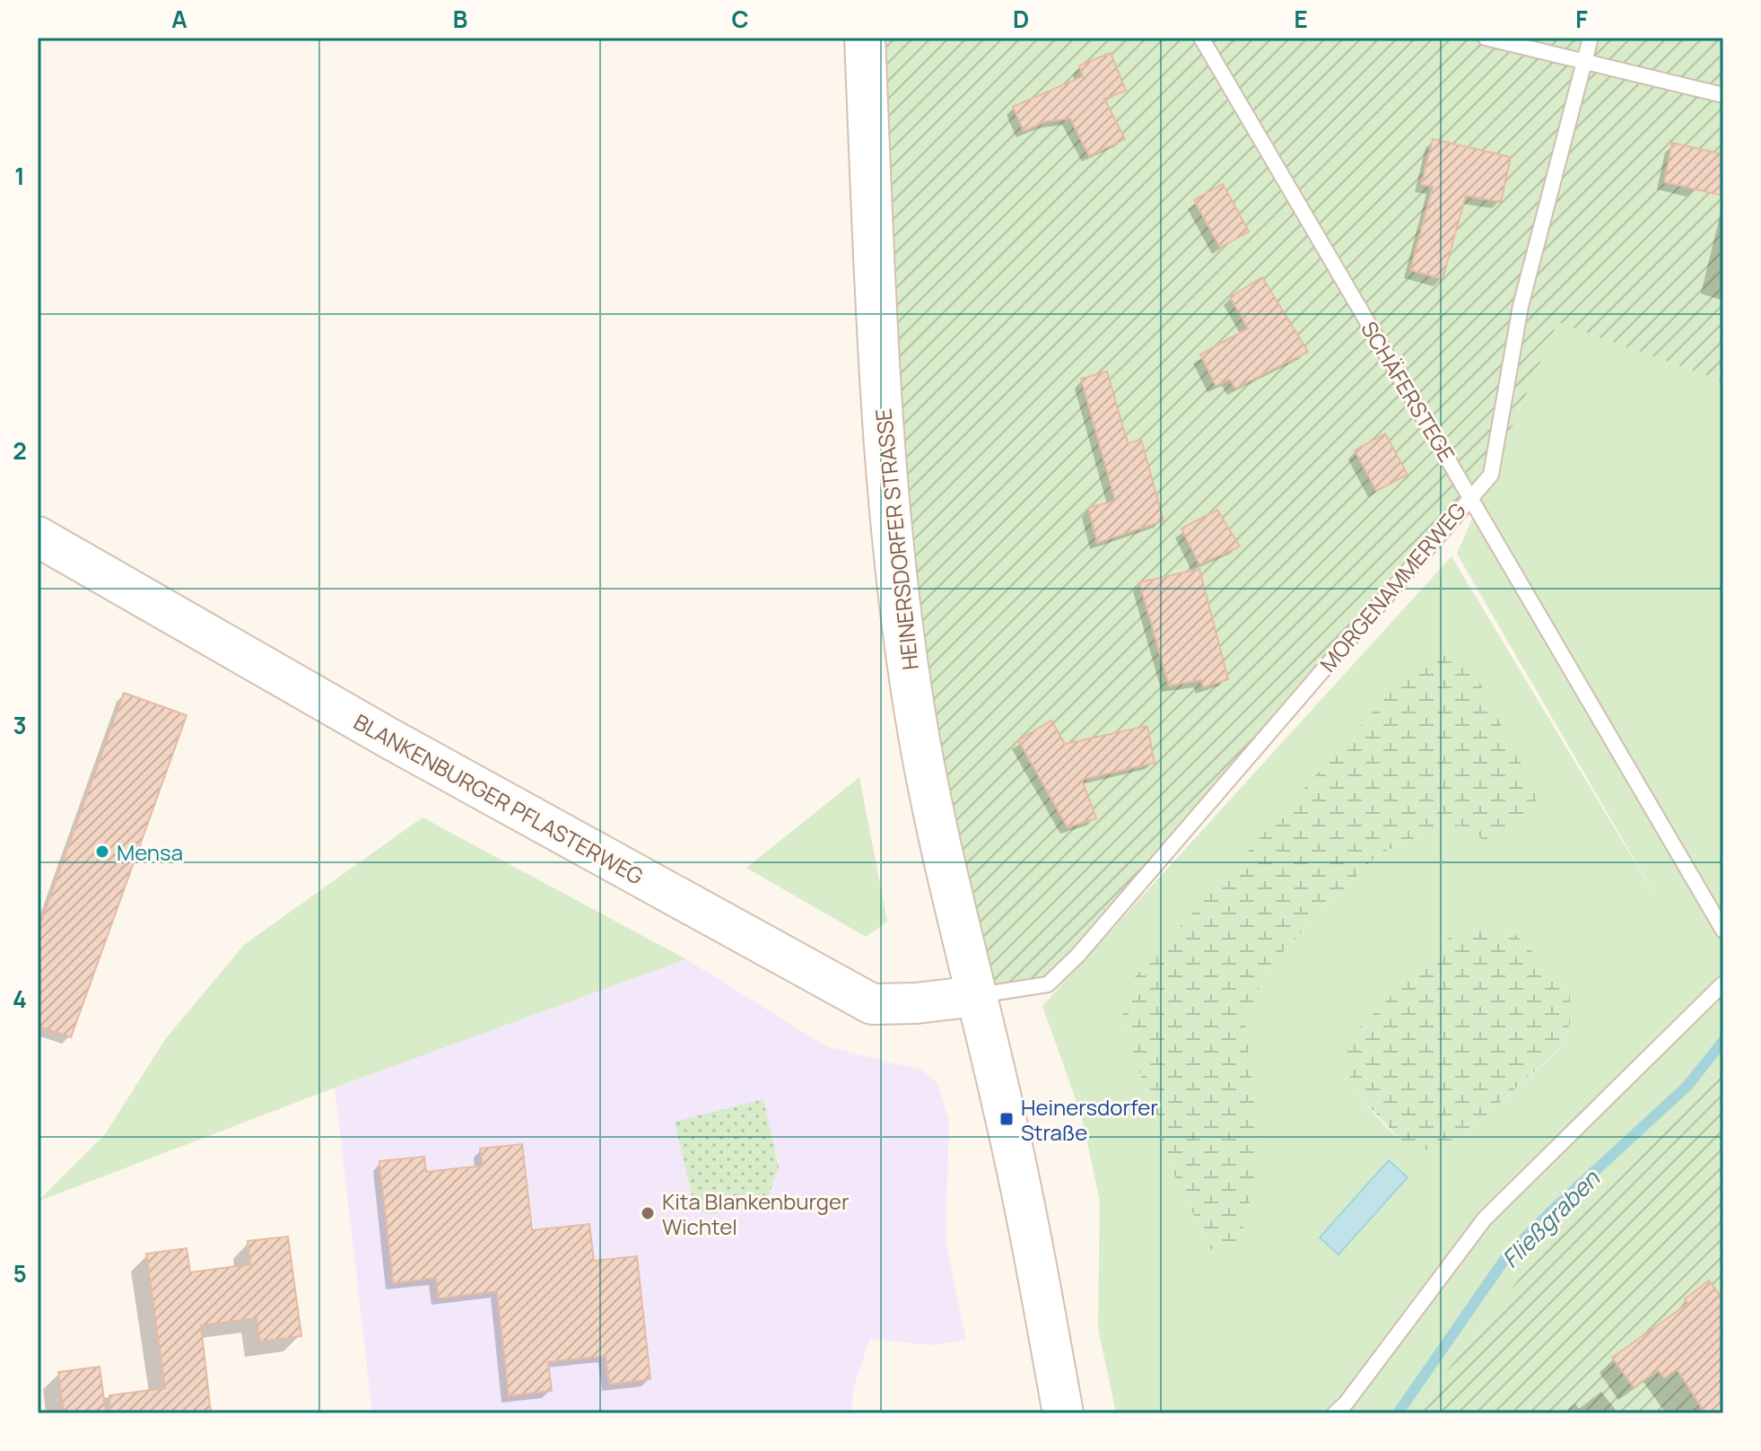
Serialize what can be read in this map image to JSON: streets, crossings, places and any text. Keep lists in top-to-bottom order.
{
  "streets": {
    "main road": ["HEINERSDORFER STRASSE", "BLANKENBURGER PFLASTERWEG"],
    "lane": ["SCHÄFERSTEGE", "MORGENAMMERWEG"]
  },
  "crossings": [
    ["SCHÄFERSTEGE", "MORGENAMMERWEG"],
    ["HEINERSDORFER STRASSE", "MORGENAMMERWEG"],
    ["HEINERSDORFER STRASSE", "BLANKENBURGER PFLASTERWEG"],
    ["MORGENAMMERWEG", "BLANKENBURGER PFLASTERWEG"]
  ],
  "water": ["Fließgraben"],
  "places": {
    "other": ["Mensa", "Kita Blankenburger Wichtel"],
    "transit": ["Heinersdorfer Straße"]
  },
  "grid": {
    "columns": [
      "A",
      "B",
      "C",
      "D",
      "E",
      "F"
    ],
    "rows": [
      "1",
      "2",
      "3",
      "4",
      "5"
    ]
  }
}
